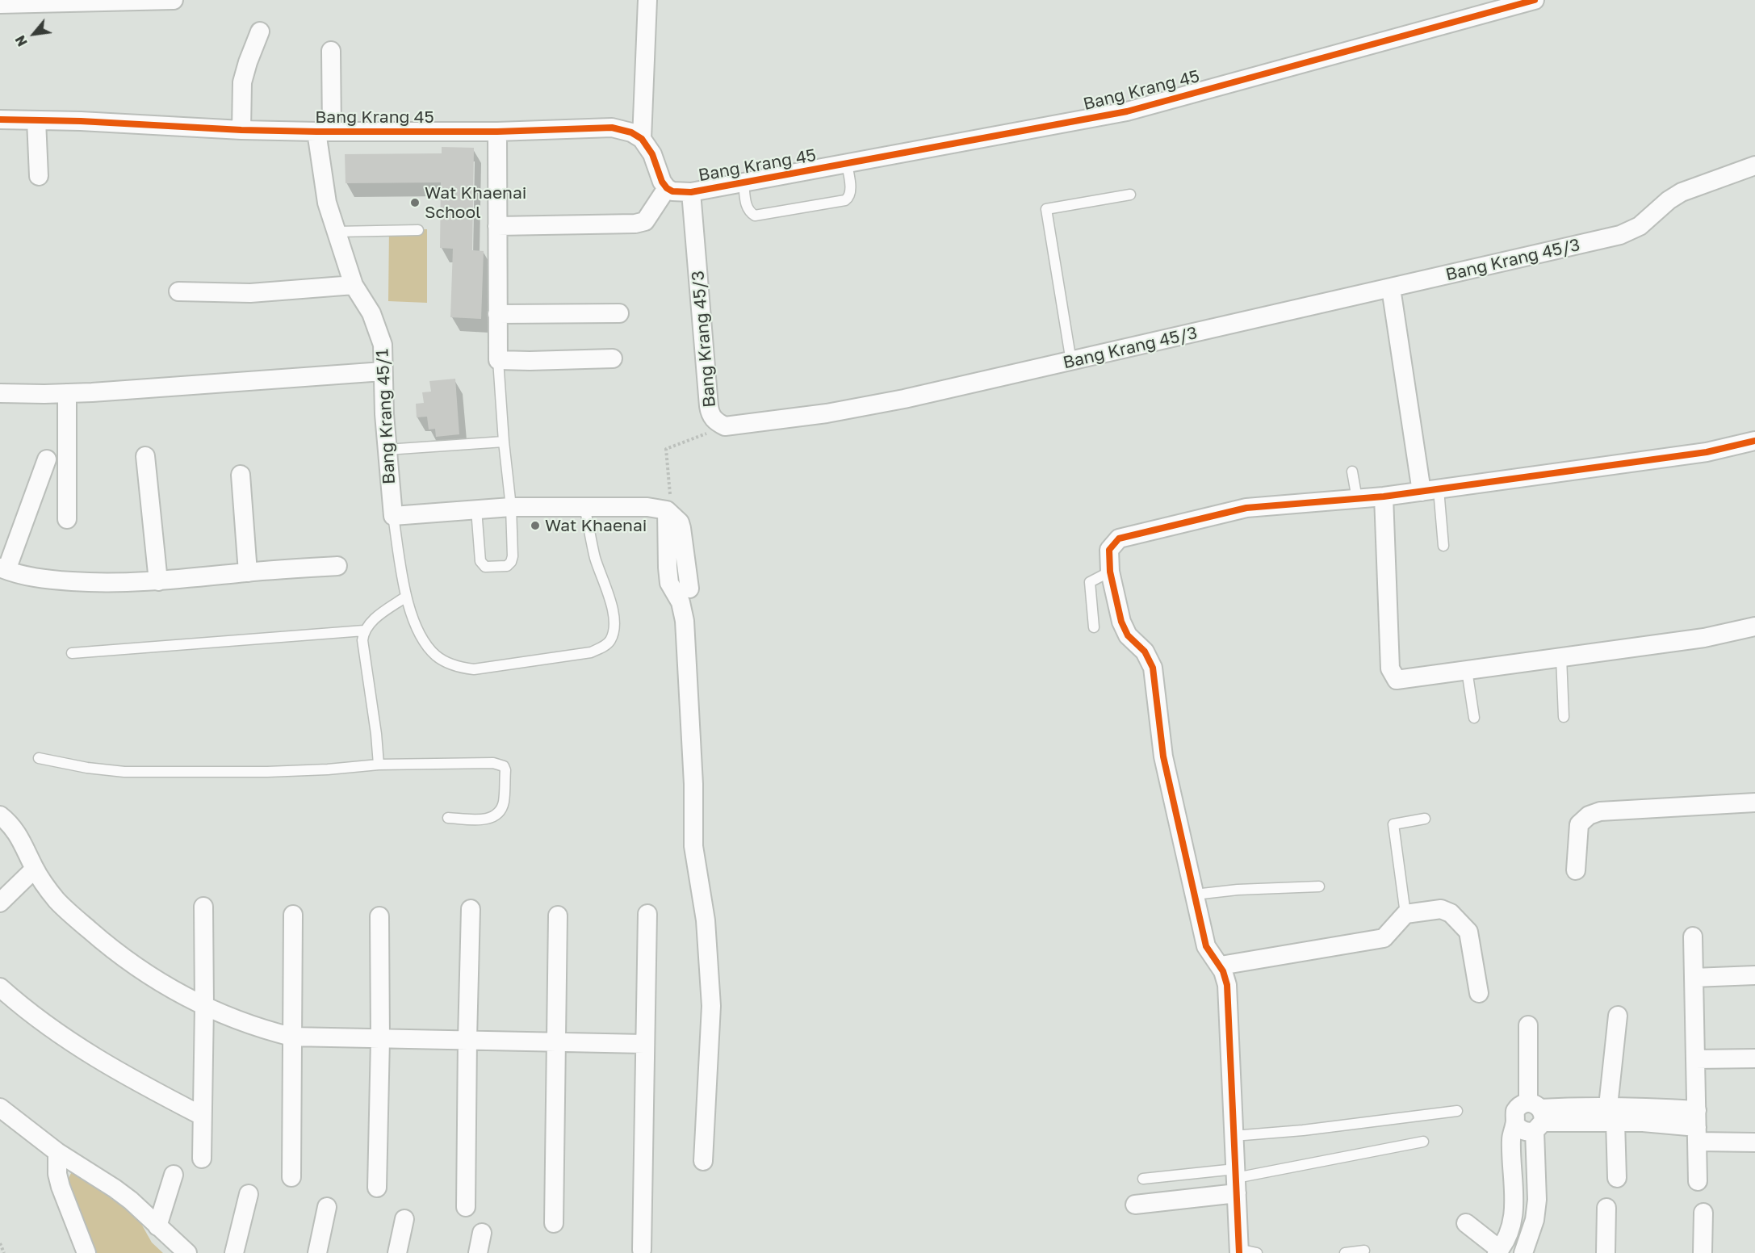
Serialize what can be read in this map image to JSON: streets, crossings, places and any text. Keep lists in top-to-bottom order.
{
  "streets": {
    "street": ["Bang Krang 45", "Bang Krang 45/3", "Bang Krang 45/1"]
  },
  "crossings": [
    ["Bang Krang 45", "Bang Krang 45/3"],
    ["Bang Krang 45", "Bang Krang 45/1"]
  ],
  "places": ["Wat Khaenai School", "Wat Khaenai"],
  "north": "bottom left"
}
